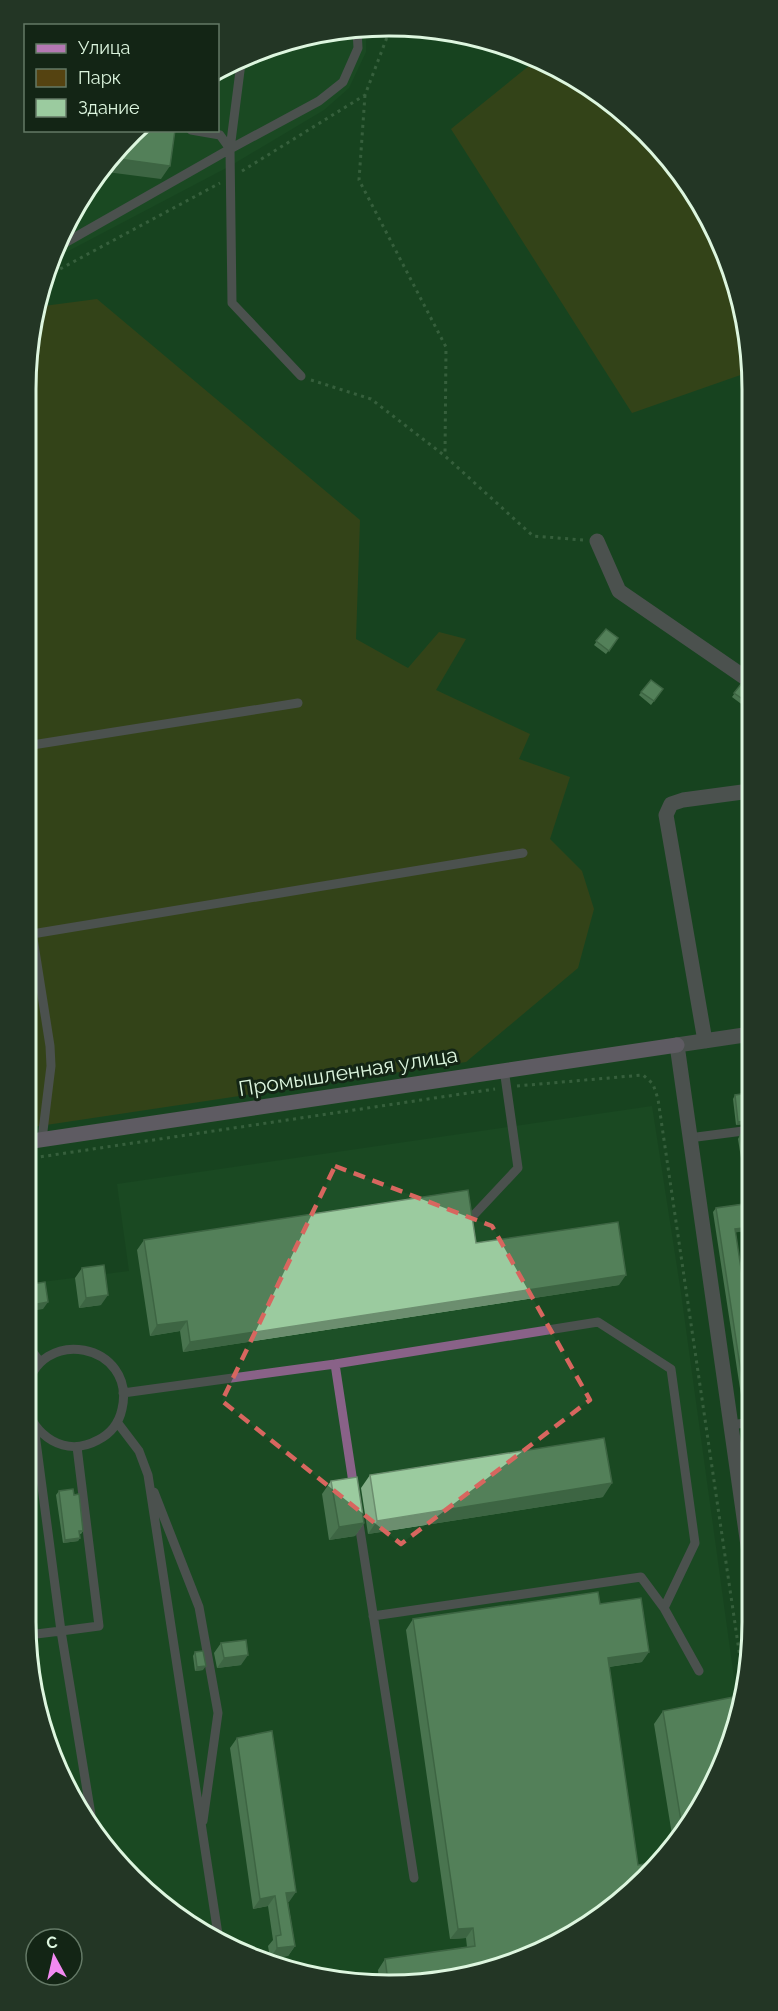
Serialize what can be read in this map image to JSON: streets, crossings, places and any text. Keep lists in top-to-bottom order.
{
  "streets": {
    "street": ["Промышленная улица"]
  },
  "legend": ["Улица", "Парк", "Здание"],
  "north": "top"
}
